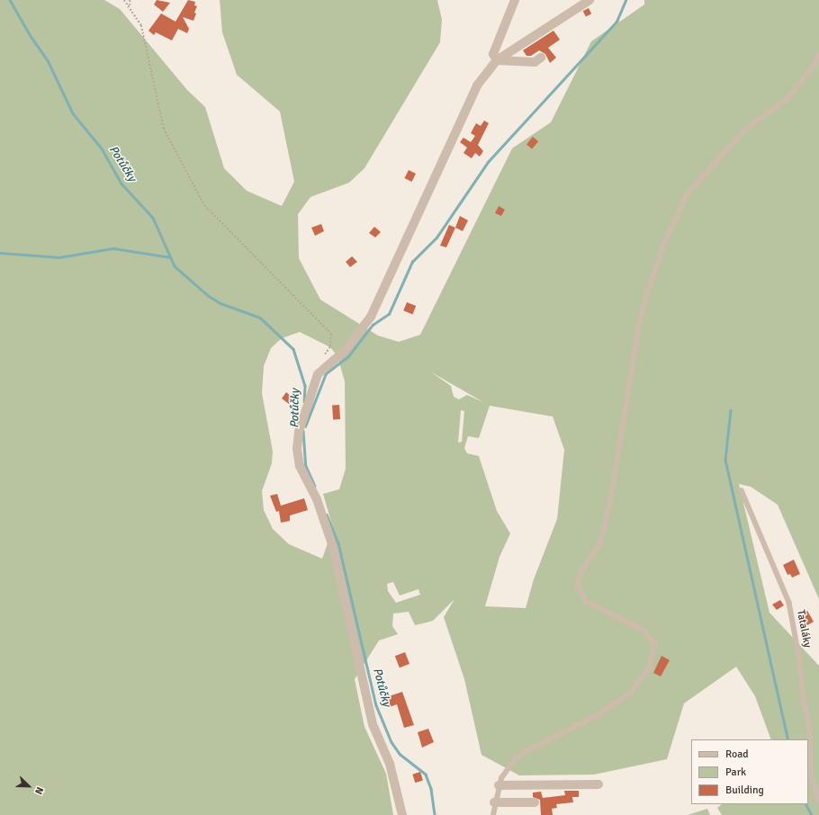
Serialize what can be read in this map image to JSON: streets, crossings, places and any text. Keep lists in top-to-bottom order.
{
  "streets": {
    "lane": ["Tataláky"]
  },
  "water": ["Potůčky"],
  "legend": ["Road", "Park", "Building"],
  "north": "bottom right"
}
